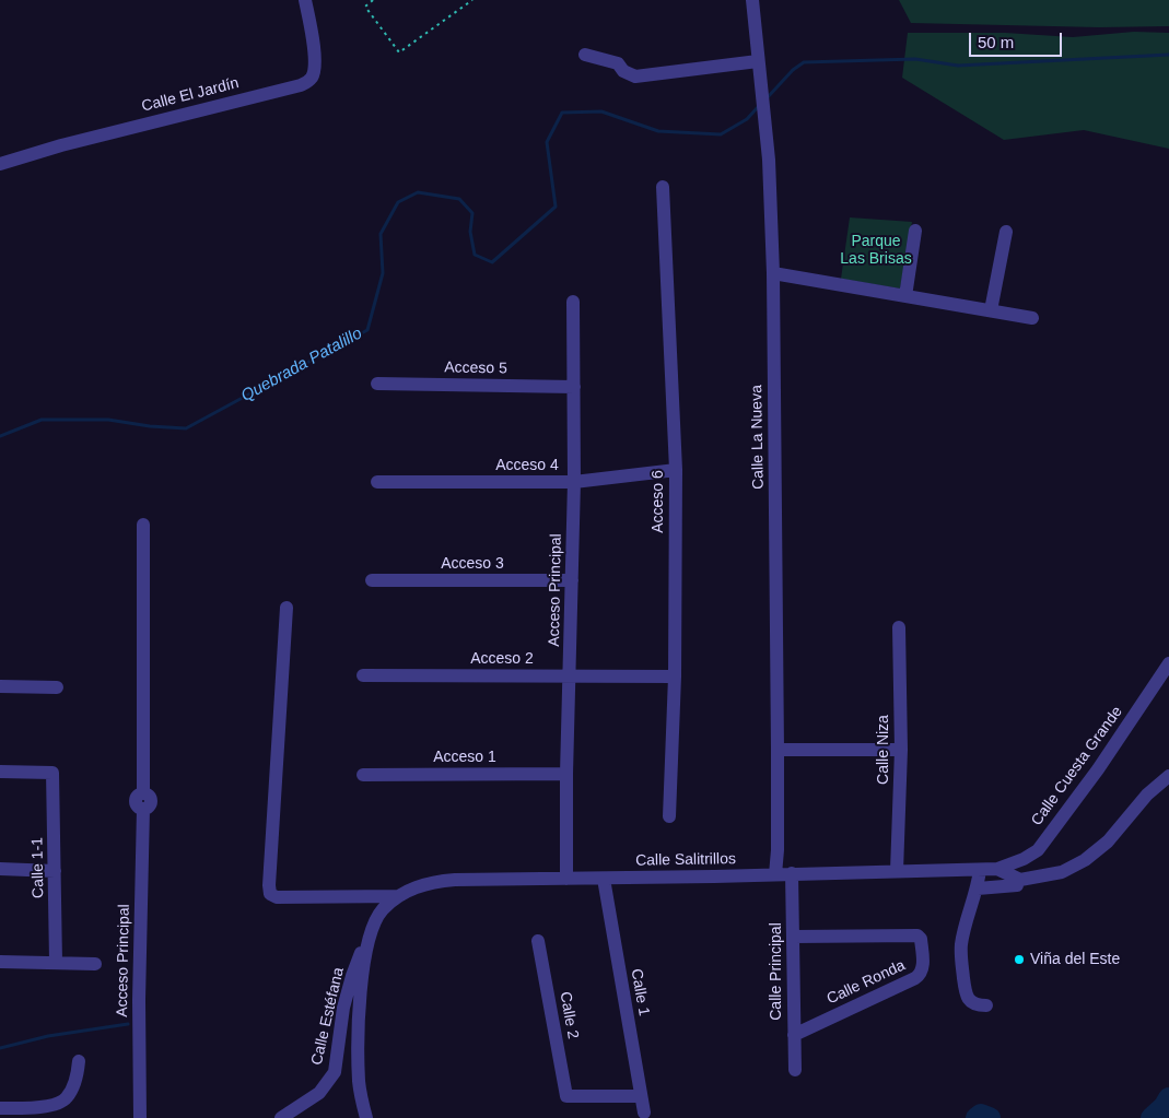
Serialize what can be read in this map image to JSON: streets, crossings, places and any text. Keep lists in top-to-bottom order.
{
  "streets": {
    "street": [
      "Calle El Jardín",
      "Acceso 5",
      "Calle La Nueva",
      "Acceso 4",
      "Acceso 6",
      "Acceso 3",
      "Acceso Principal",
      "Acceso 2",
      "Calle Niza",
      "Acceso 1",
      "Calle Cuesta Grande",
      "Calle Salitrillos",
      "Calle 1-1",
      "Calle Principal",
      "Calle Ronda",
      "Calle 1",
      "Calle 2",
      "Calle Estéfana"
    ]
  },
  "crossings": [
    ["Acceso 5", "Acceso Principal"],
    ["Calle La Nueva", "Calle Salitrillos"],
    ["Acceso 4", "Acceso 6"],
    ["Acceso 4", "Acceso Principal"],
    ["Acceso 6", "Acceso 2"],
    ["Acceso 3", "Acceso Principal"],
    ["Acceso Principal", "Acceso 2"],
    ["Acceso Principal", "Acceso 1"],
    ["Acceso Principal", "Calle Salitrillos"],
    ["Calle Niza", "Calle Salitrillos"],
    ["Calle Cuesta Grande", "Calle Salitrillos"],
    ["Calle Salitrillos", "Calle Principal"],
    ["Calle Salitrillos", "Calle 1"],
    ["Calle Salitrillos", "Calle Estéfana"],
    ["Calle Principal", "Calle Ronda"],
    ["Calle 1", "Calle 2"]
  ],
  "water": ["Quebrada Patalillo"],
  "parks": ["Parque Las Brisas"],
  "places": ["Viña del Este"],
  "scale_bar": "50 m"
}
